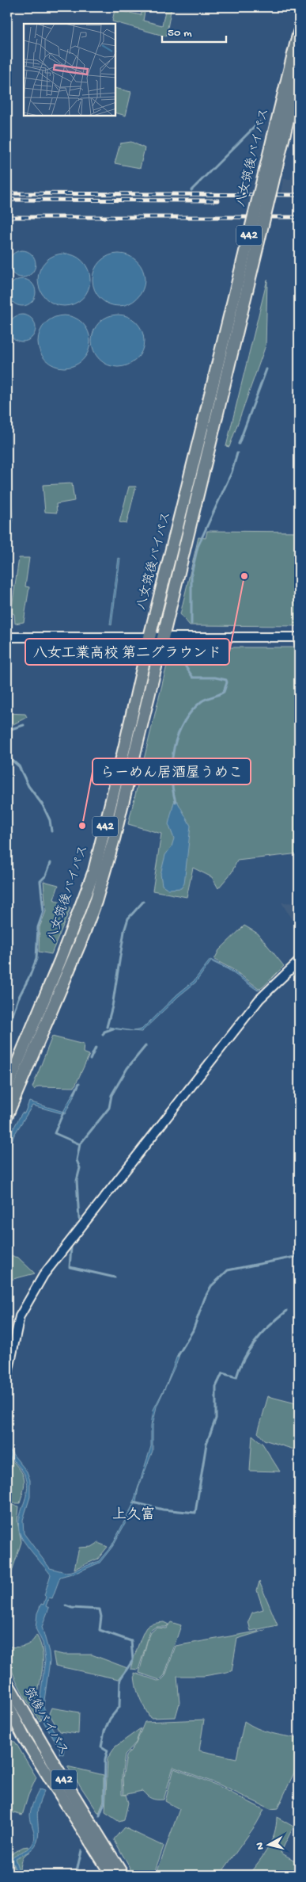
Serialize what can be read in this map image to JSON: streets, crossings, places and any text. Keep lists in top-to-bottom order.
{
  "streets": {
    "highway": ["八女筑後バイパス", "442", "筑後バイパス"]
  },
  "districts": ["上久富"],
  "places": ["八女工業高校 第二グラウンド", "らーめん居酒屋うめこ"],
  "scale_bar": "50 m",
  "north": "left"
}
